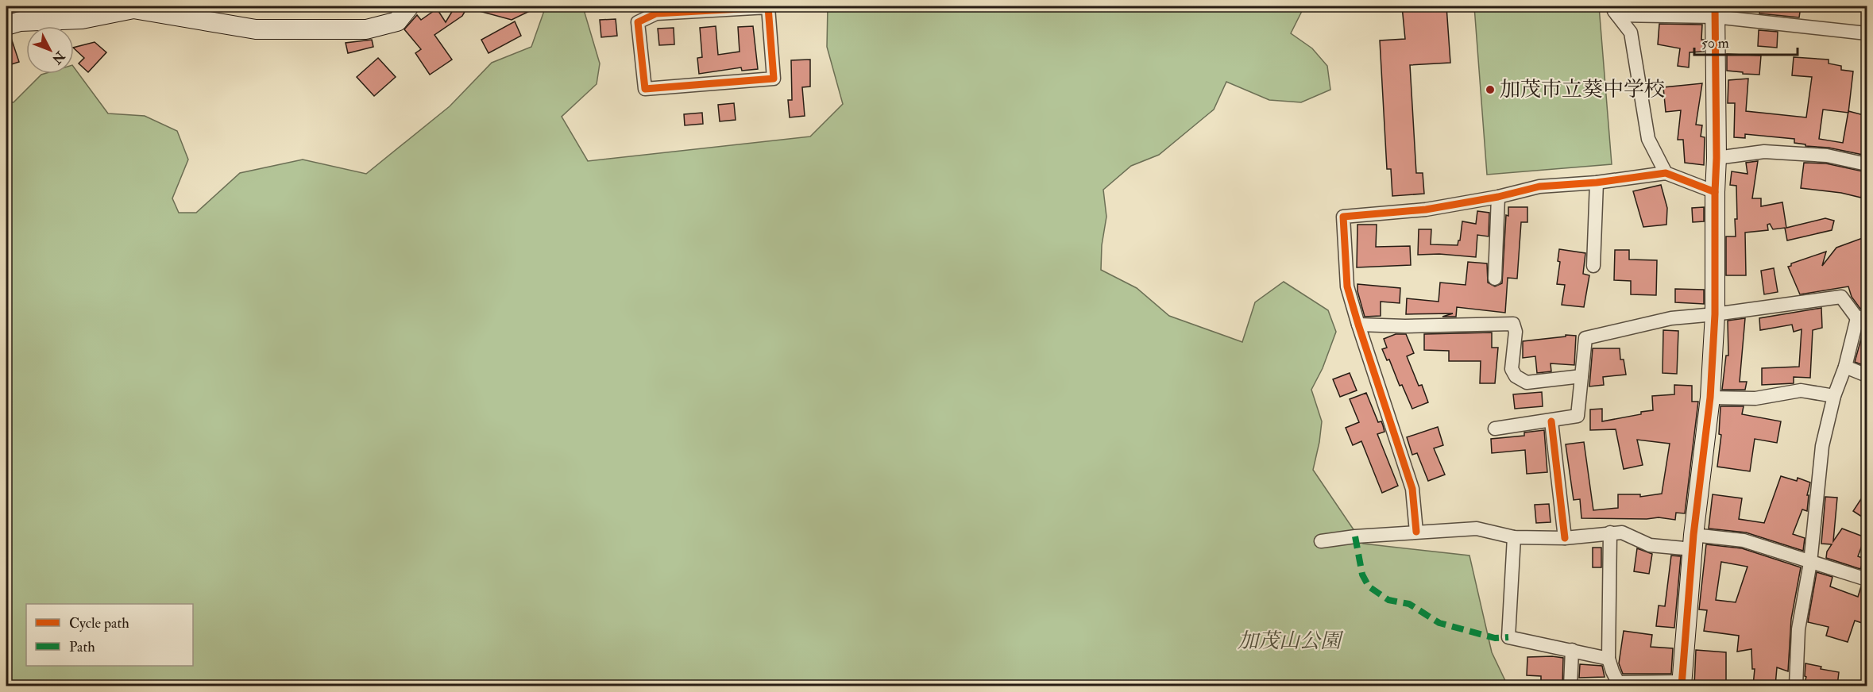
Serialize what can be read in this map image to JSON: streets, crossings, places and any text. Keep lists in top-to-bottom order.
{
  "parks": ["加茂山公園"],
  "places": ["加茂市立葵中学校"],
  "legend": ["Cycle path", "Path"],
  "scale_bar": "50 m",
  "north": "bottom right"
}
